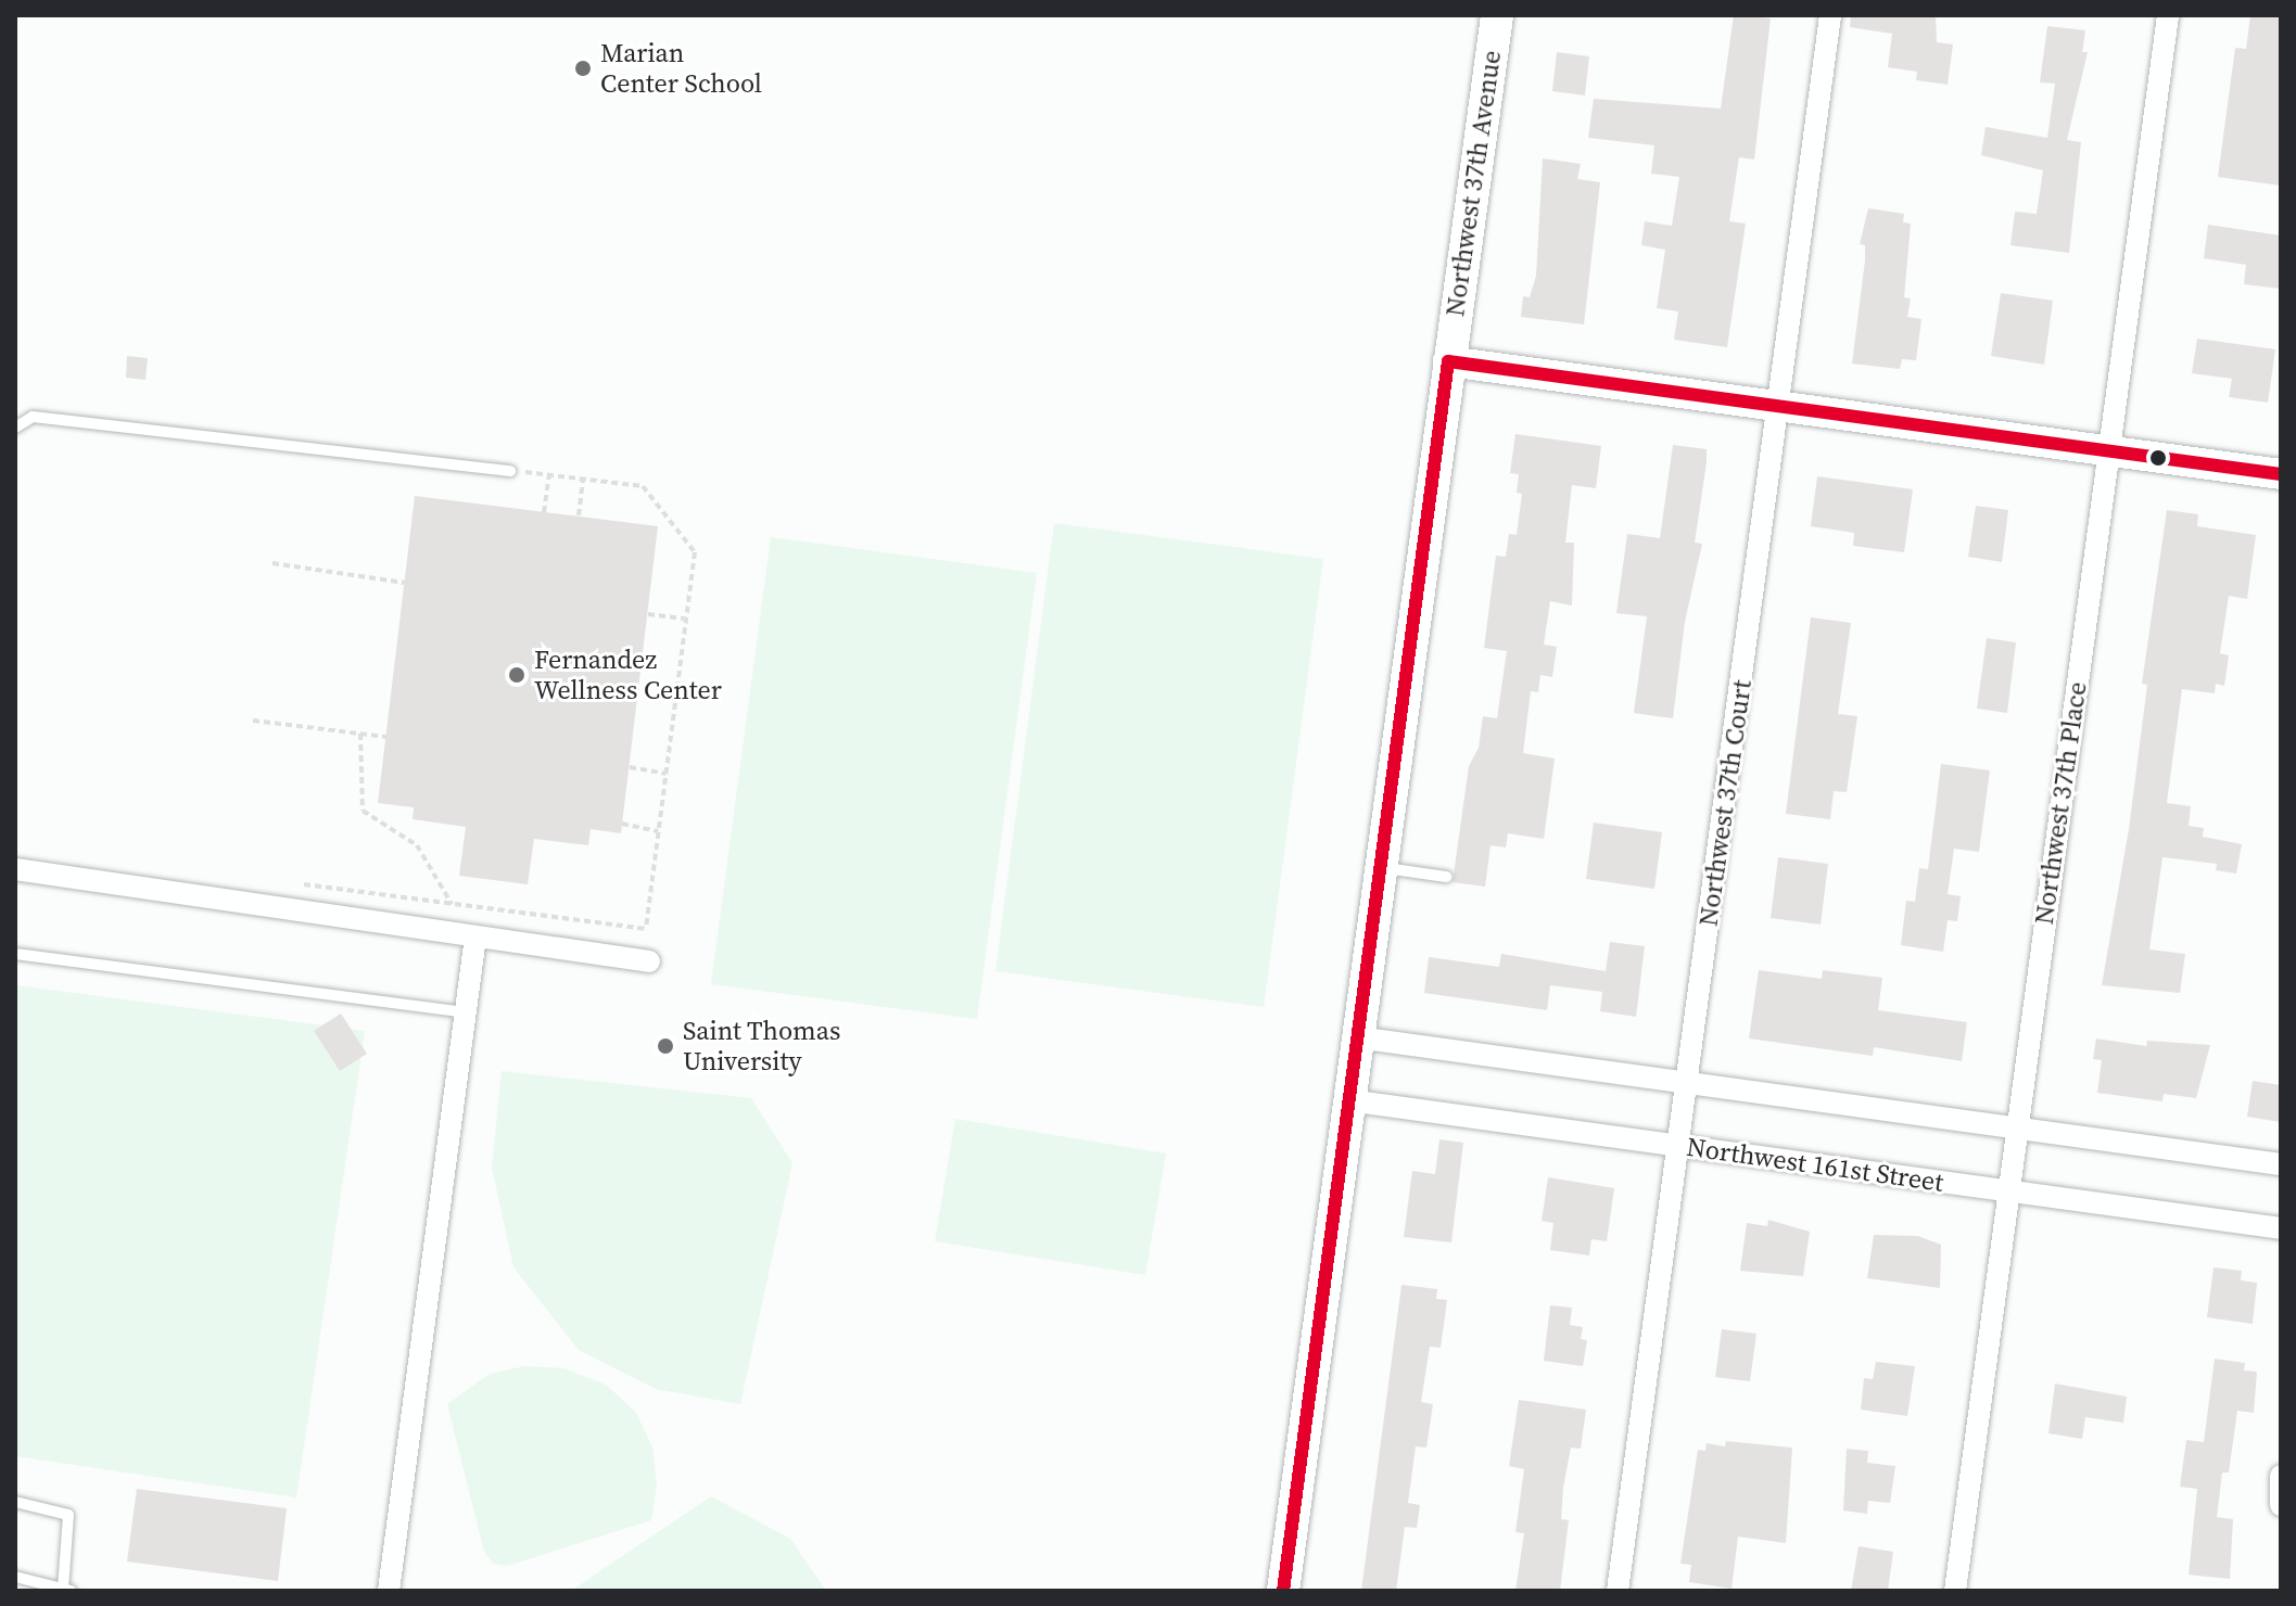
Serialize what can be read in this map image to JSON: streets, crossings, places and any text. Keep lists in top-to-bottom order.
{
  "streets": {
    "main road": ["Northwest 37th Avenue"],
    "street": ["Northwest 37th Court", "Northwest 37th Place", "Northwest 161st Street"]
  },
  "crossings": [
    ["Northwest 37th Avenue", "Northwest 161st Street"],
    ["Northwest 37th Court", "Northwest 161st Street"],
    ["Northwest 37th Place", "Northwest 161st Street"]
  ],
  "places": ["Marian Center School", "Fernandez Wellness Center", "Saint Thomas University"]
}
